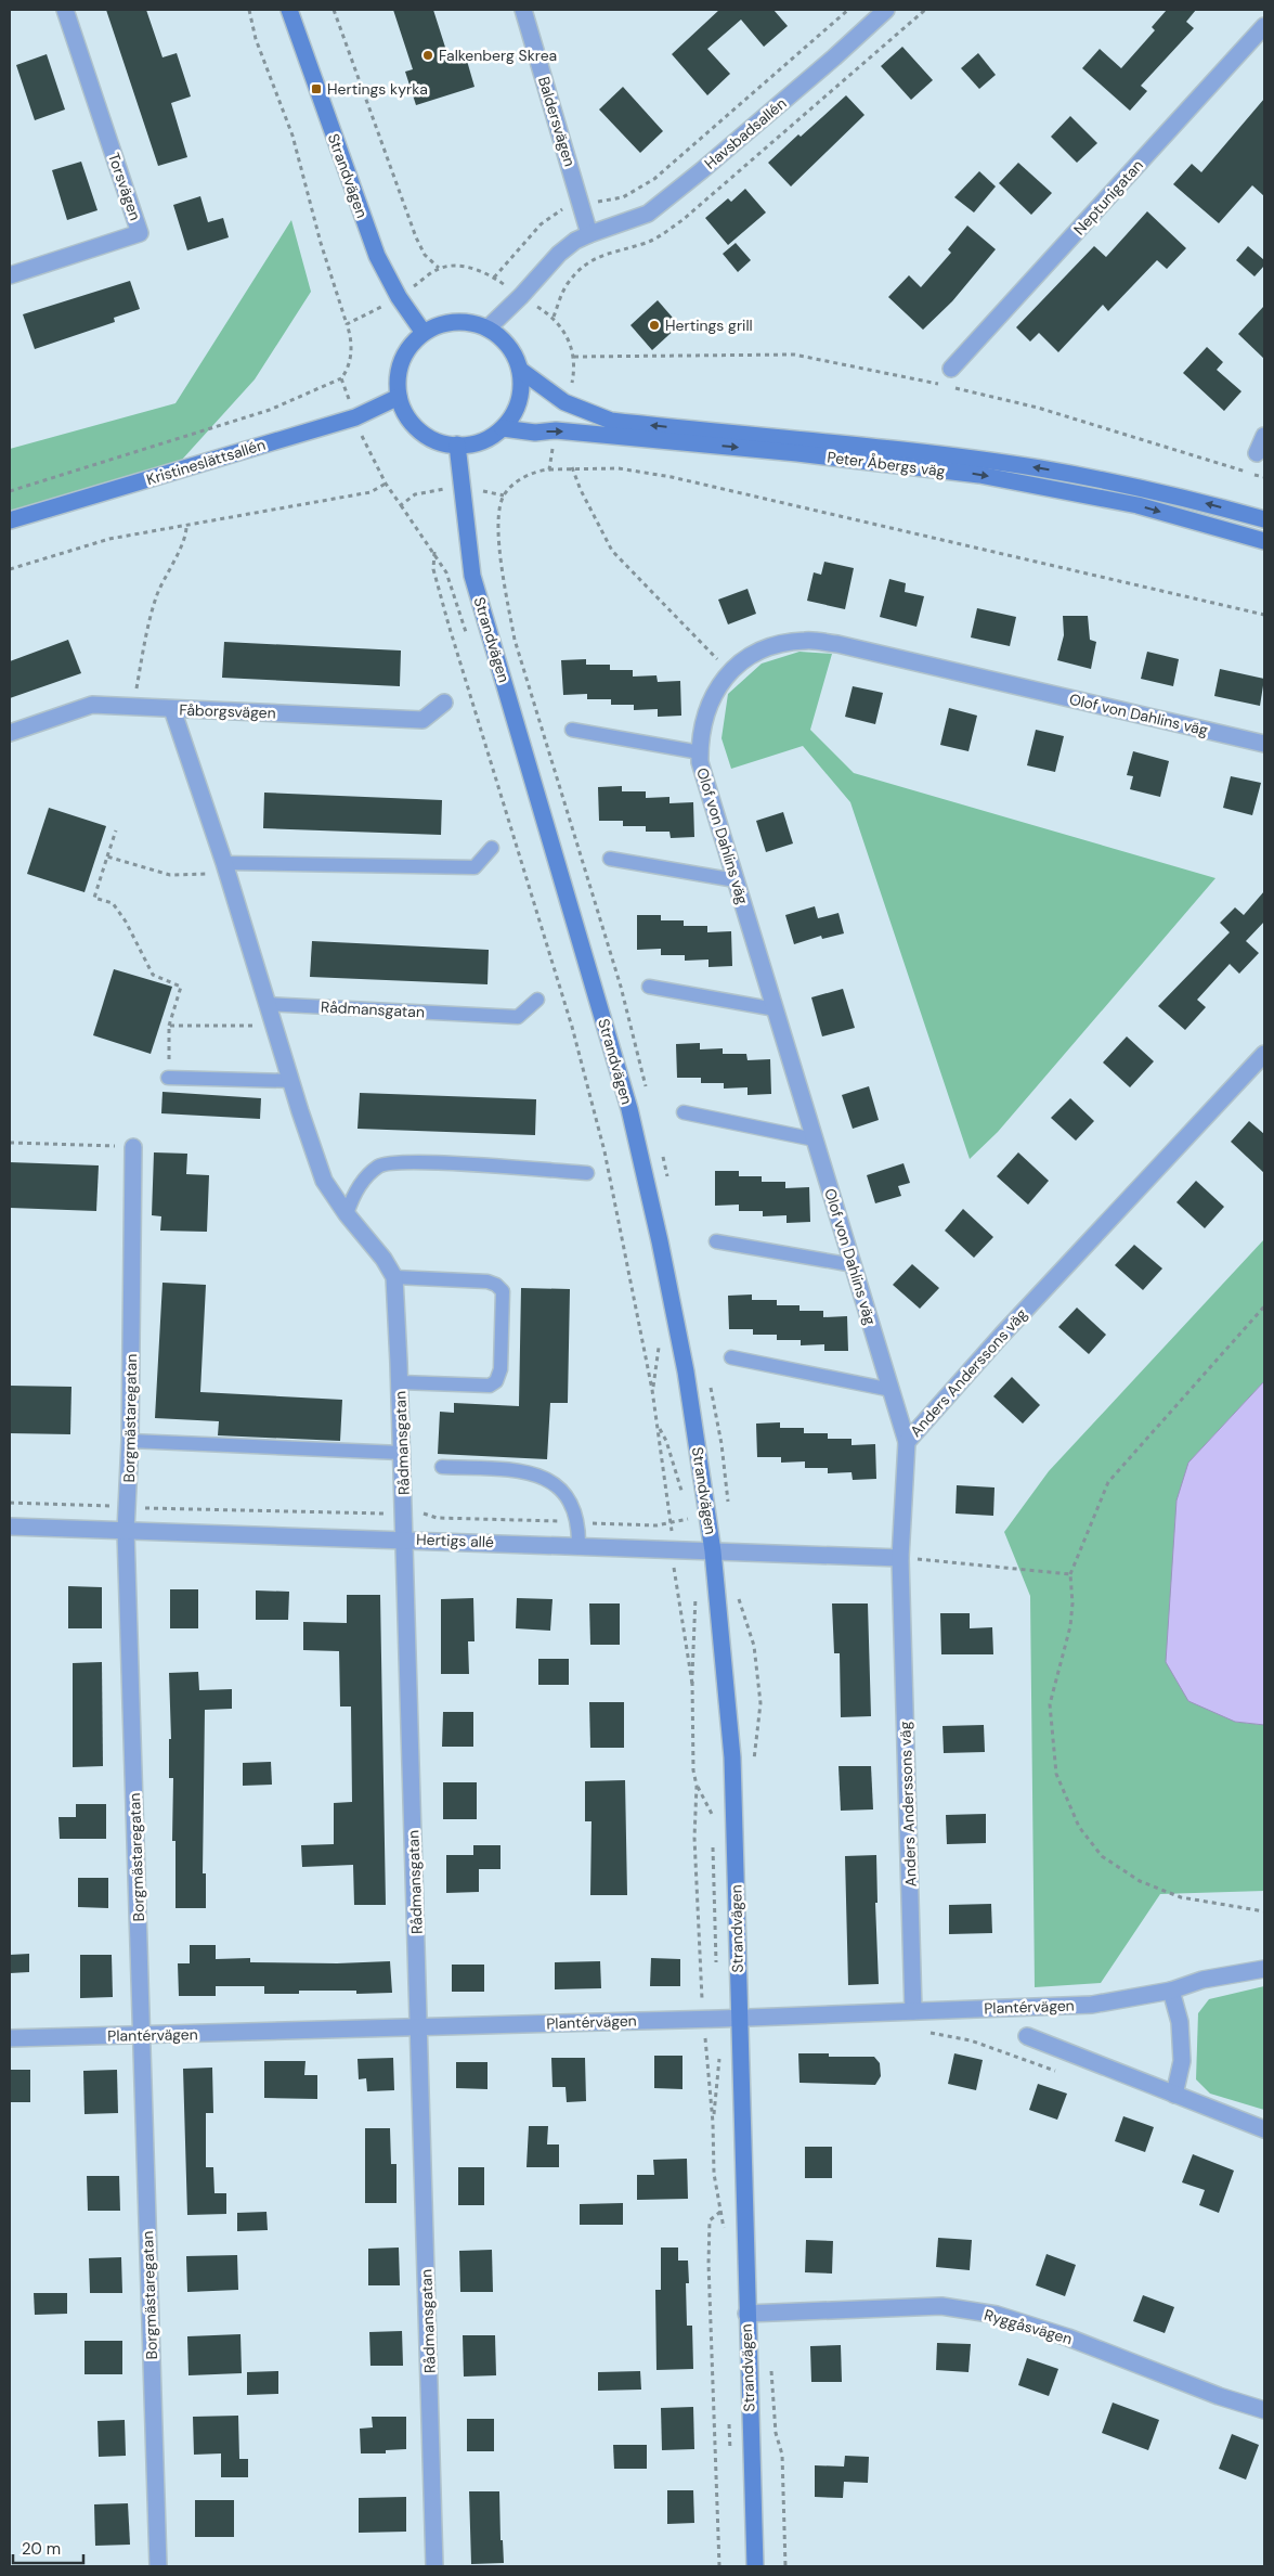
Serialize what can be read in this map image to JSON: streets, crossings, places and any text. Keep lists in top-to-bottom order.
{
  "streets": {
    "street": [
      "Baldersvägen",
      "Havsbadsallén",
      "Strandvägen",
      "Torsvägen",
      "Neptunigatan",
      "Kristineslättsallén",
      "Peter Åbergs väg",
      "Fåborgsvägen",
      "Olof von Dahlins väg",
      "Rådmansgatan",
      "Anders Anderssons väg",
      "Borgmästaregatan",
      "Hertigs allé",
      "Plantérvägen",
      "Ryggåsvägen"
    ]
  },
  "crossings": [
    ["Baldersvägen", "Havsbadsallén"],
    ["Havsbadsallén", "Strandvägen"],
    ["Havsbadsallén", "Kristineslättsallén"],
    ["Havsbadsallén", "Peter Åbergs väg"],
    ["Strandvägen", "Kristineslättsallén"],
    ["Strandvägen", "Peter Åbergs väg"],
    ["Strandvägen", "Hertigs allé"],
    ["Strandvägen", "Plantérvägen"],
    ["Strandvägen", "Ryggåsvägen"],
    ["Kristineslättsallén", "Peter Åbergs väg"],
    ["Fåborgsvägen", "Rådmansgatan"],
    ["Olof von Dahlins väg", "Anders Anderssons väg"],
    ["Rådmansgatan", "Hertigs allé"],
    ["Rådmansgatan", "Plantérvägen"],
    ["Anders Anderssons väg", "Hertigs allé"],
    ["Anders Anderssons väg", "Plantérvägen"],
    ["Borgmästaregatan", "Hertigs allé"],
    ["Borgmästaregatan", "Plantérvägen"]
  ],
  "places": {
    "other": ["Falkenberg Skrea", "Hertings grill"],
    "transit": ["Hertings kyrka"]
  },
  "scale_bar": "20 m"
}
